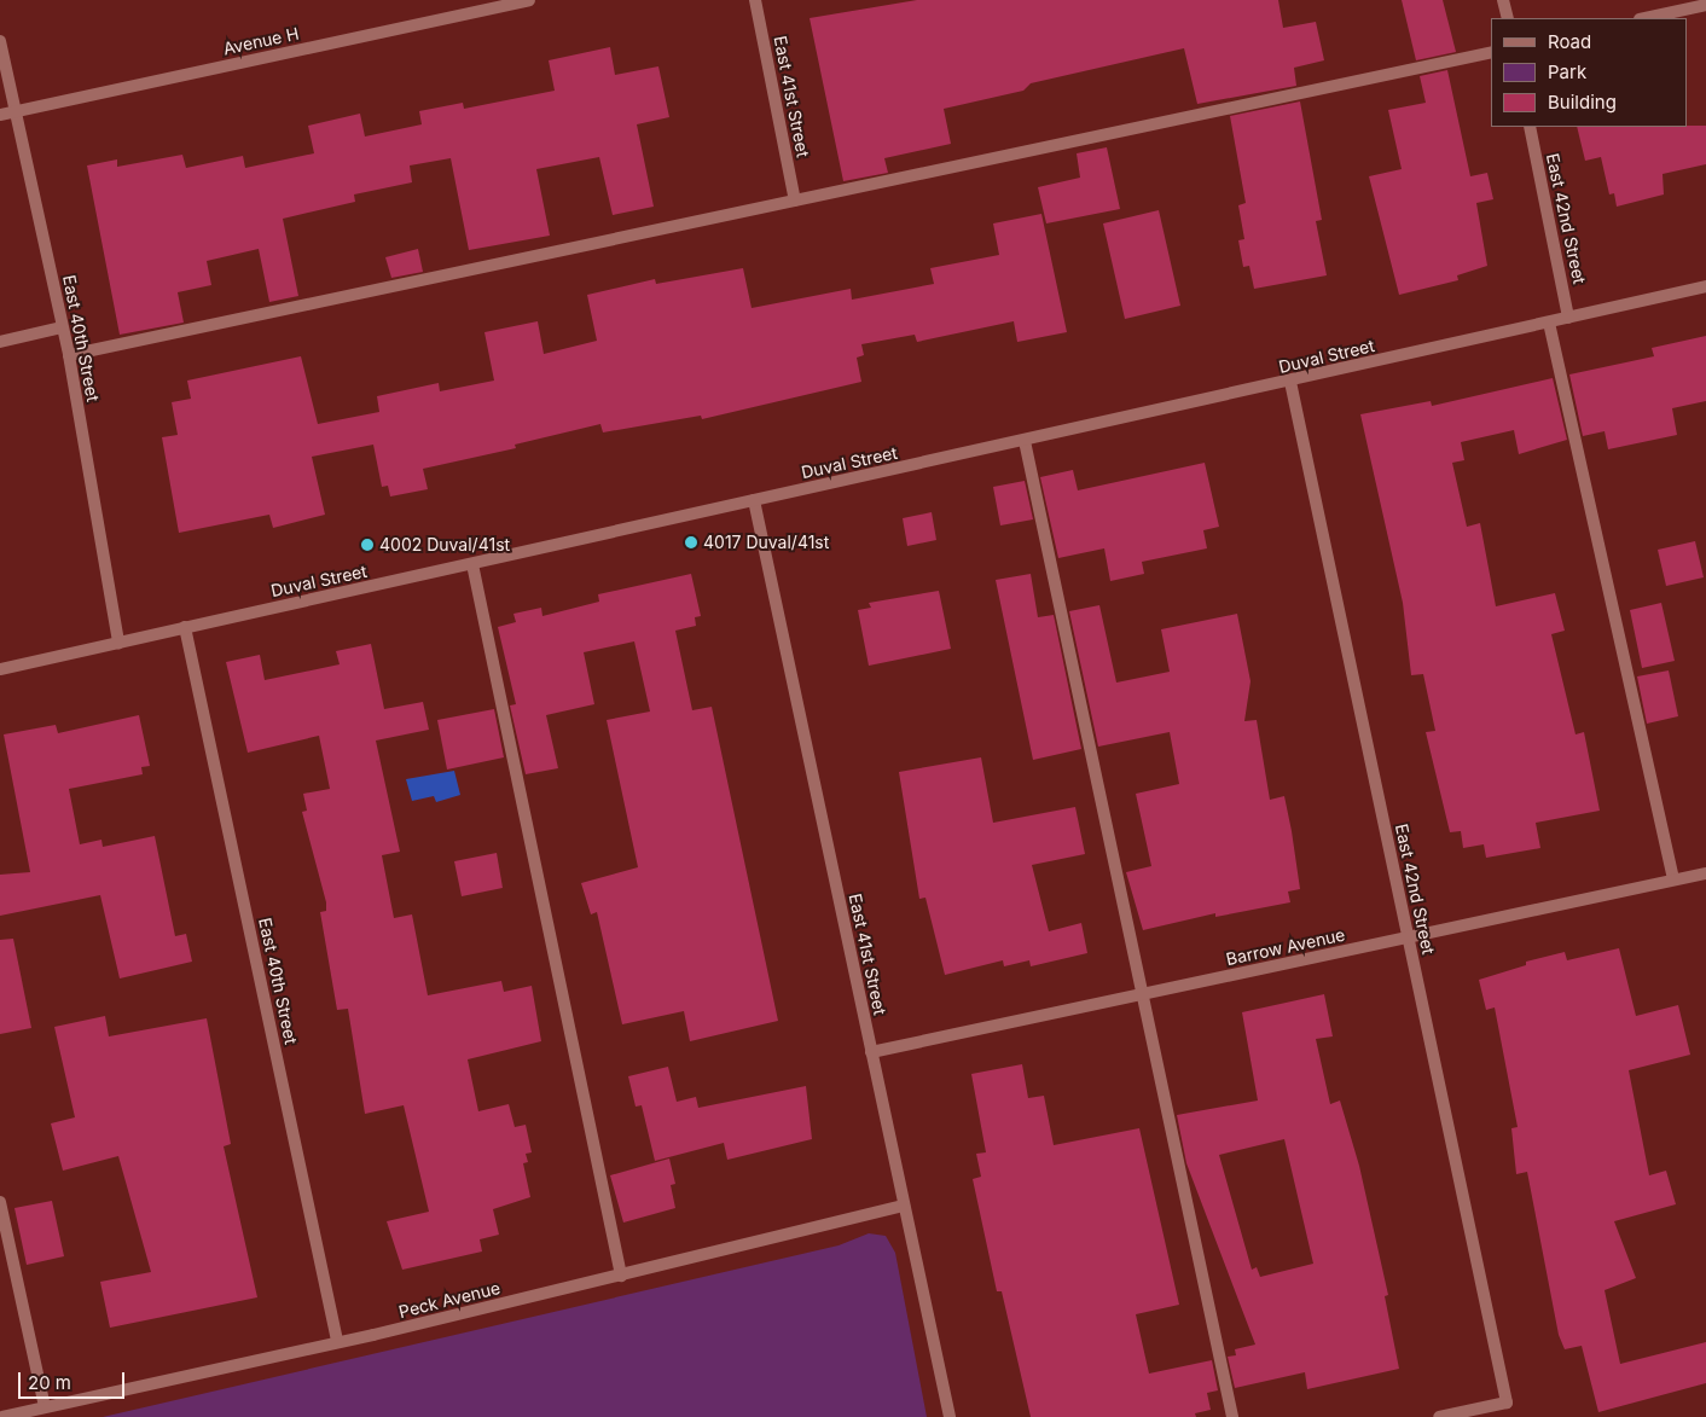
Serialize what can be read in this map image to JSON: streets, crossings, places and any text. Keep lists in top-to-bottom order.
{
  "streets": {
    "street": [
      "Avenue H",
      "East 41st Street",
      "East 42nd Street",
      "East 40th Street",
      "Duval Street",
      "Barrow Avenue",
      "Peck Avenue"
    ]
  },
  "crossings": [
    ["Avenue H", "East 40th Street"],
    ["East 41st Street", "Duval Street"],
    ["East 41st Street", "Barrow Avenue"],
    ["East 41st Street", "Peck Avenue"],
    ["East 42nd Street", "Duval Street"],
    ["East 42nd Street", "Barrow Avenue"],
    ["East 40th Street", "Duval Street"],
    ["East 40th Street", "Peck Avenue"]
  ],
  "places": ["4017 Duval/41st", "4002 Duval/41st"],
  "legend": ["Road", "Park", "Building"],
  "scale_bar": "20 m"
}
